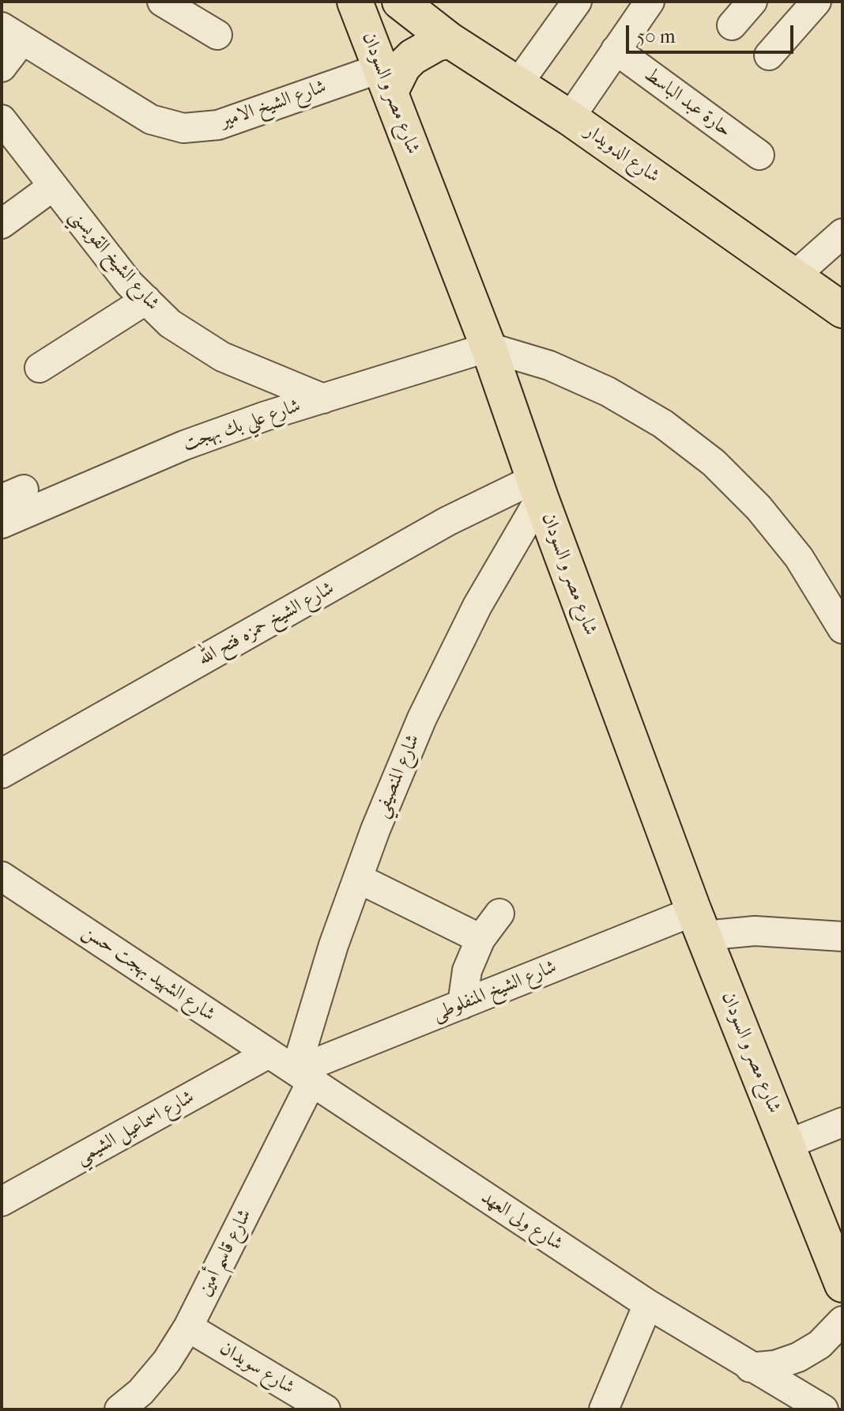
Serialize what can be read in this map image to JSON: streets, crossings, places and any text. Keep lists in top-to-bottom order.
{
  "streets": {
    "main road": ["شارع مصر و السودان", "شارع الدويدار"],
    "street": [
      "حارة عبد الباسط",
      "شارع الشيخ الامير",
      "شارع الشيخ القويسني",
      "شارع علي بك بهجت",
      "شارع الشيخ حمزه فتح الله",
      "شارع المنصيفي",
      "شارع الشهيد بهجت حسن",
      "شارع الشيخ المنفلوطى",
      "شارع اسماعيل الشيمي",
      "شارع ولى العهد",
      "شارع قاسم أمين",
      "شارع سويدان"
    ]
  },
  "crossings": [
    ["شارع مصر و السودان", "شارع الشيخ الامير"],
    ["شارع مصر و السودان", "شارع علي بك بهجت"],
    ["شارع مصر و السودان", "شارع الشيخ حمزه فتح الله"],
    ["شارع مصر و السودان", "شارع المنصيفي"],
    ["شارع مصر و السودان", "شارع الشيخ المنفلوطى"],
    ["شارع الشيخ القويسني", "شارع علي بك بهجت"],
    ["شارع الشيخ حمزه فتح الله", "شارع المنصيفي"],
    ["شارع المنصيفي", "شارع الشهيد بهجت حسن"],
    ["شارع المنصيفي", "شارع الشيخ المنفلوطى"],
    ["شارع المنصيفي", "شارع ولى العهد"],
    ["شارع المنصيفي", "شارع قاسم أمين"],
    ["شارع الشهيد بهجت حسن", "شارع الشيخ المنفلوطى"],
    ["شارع الشهيد بهجت حسن", "شارع اسماعيل الشيمي"],
    ["شارع الشهيد بهجت حسن", "شارع ولى العهد"],
    ["شارع الشهيد بهجت حسن", "شارع قاسم أمين"],
    ["شارع الشيخ المنفلوطى", "شارع ولى العهد"],
    ["شارع الشيخ المنفلوطى", "شارع قاسم أمين"],
    ["شارع ولى العهد", "شارع قاسم أمين"],
    ["شارع قاسم أمين", "شارع سويدان"]
  ],
  "scale_bar": "50 m"
}
